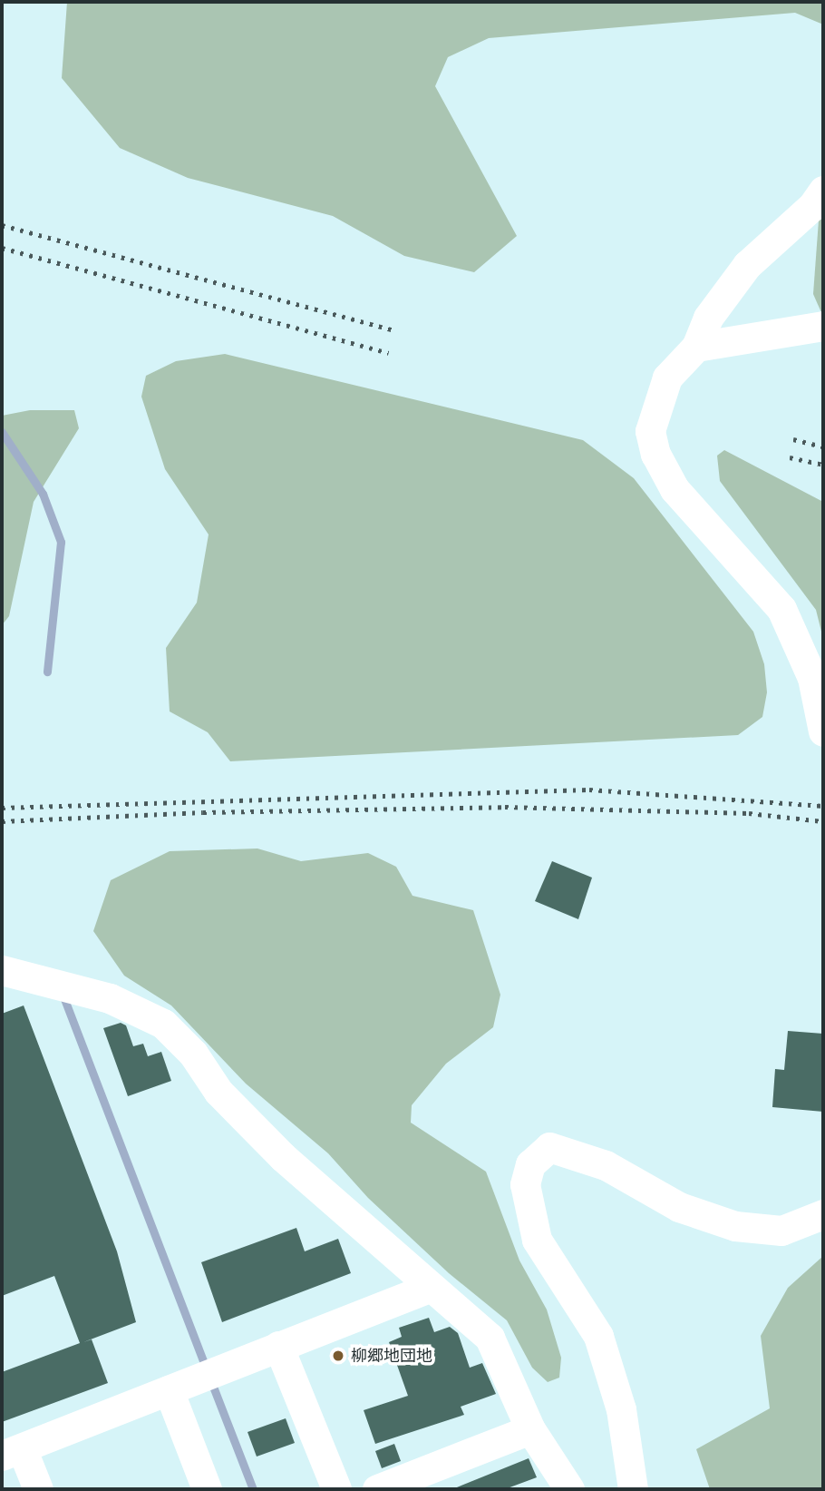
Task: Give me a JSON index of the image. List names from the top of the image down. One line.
{"places":["柳郷地団地"]}
